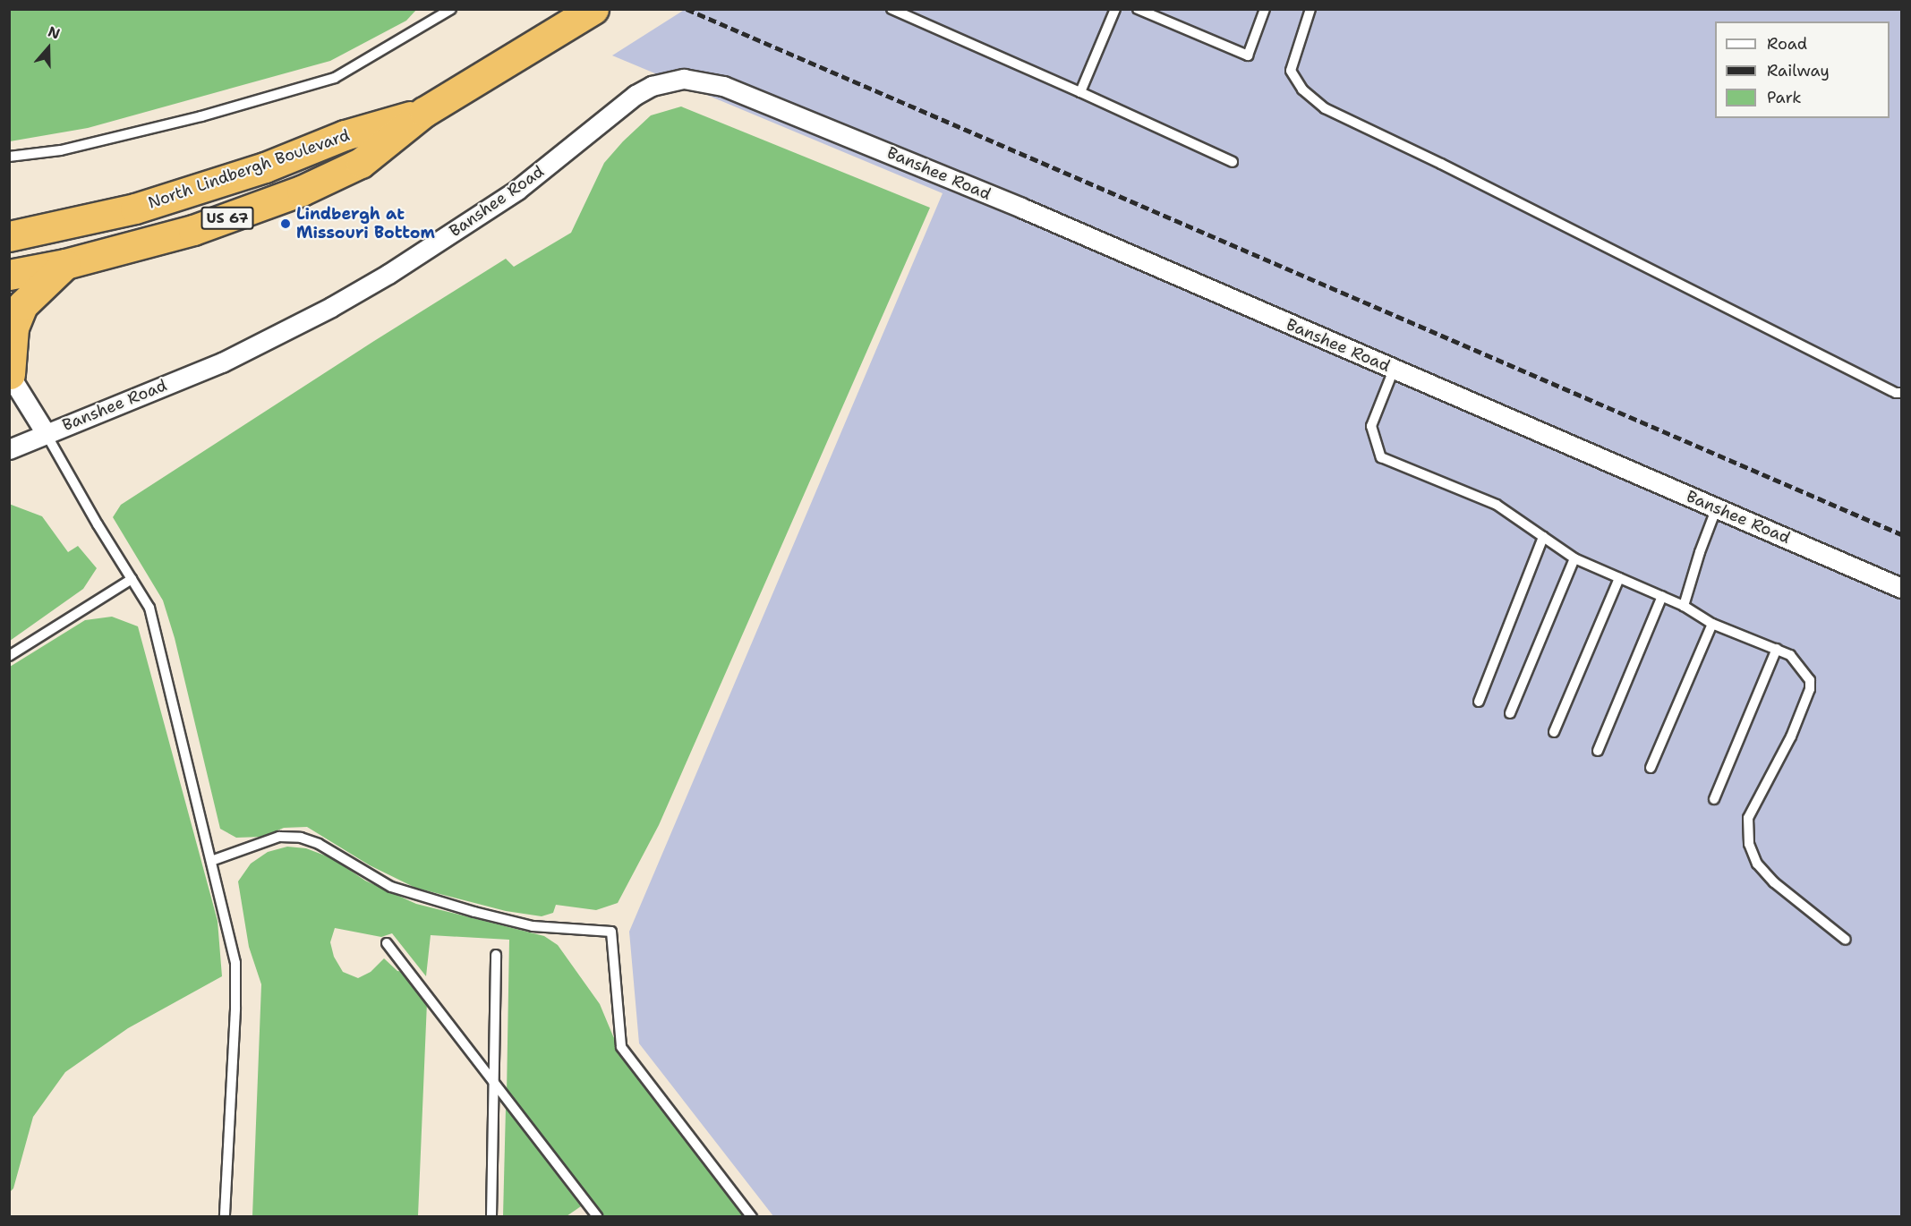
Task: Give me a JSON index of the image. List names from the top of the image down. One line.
{"streets":{"highway":["North Lindbergh Boulevard","US 67"],"street":["Banshee Road"]},"places":["Lindbergh at Missouri Bottom"],"legend":["Road","Railway","Park"],"north":"top"}
